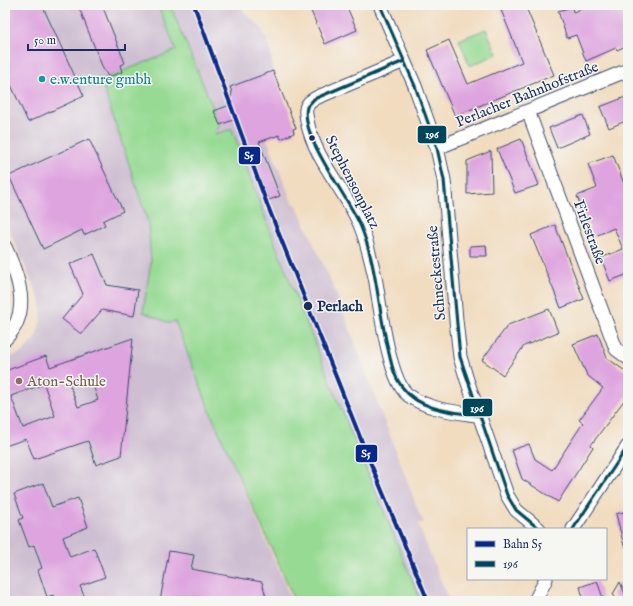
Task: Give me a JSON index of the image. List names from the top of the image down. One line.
{"streets":{"street":["Perlacher Bahnhofstraße","Stephensonplatz","Firlestraße","Schneckestraße"]},"crossings":[["Perlacher Bahnhofstraße","Firlestraße"],["Perlacher Bahnhofstraße","Schneckestraße"],["Stephensonplatz","Schneckestraße"]],"places":["e.w.enture gmbh","Perlach","Aton-Schule"],"lines":["rail line S5","transit line 196"],"legend":["Bahn S5","196"],"scale_bar":"50 m"}
